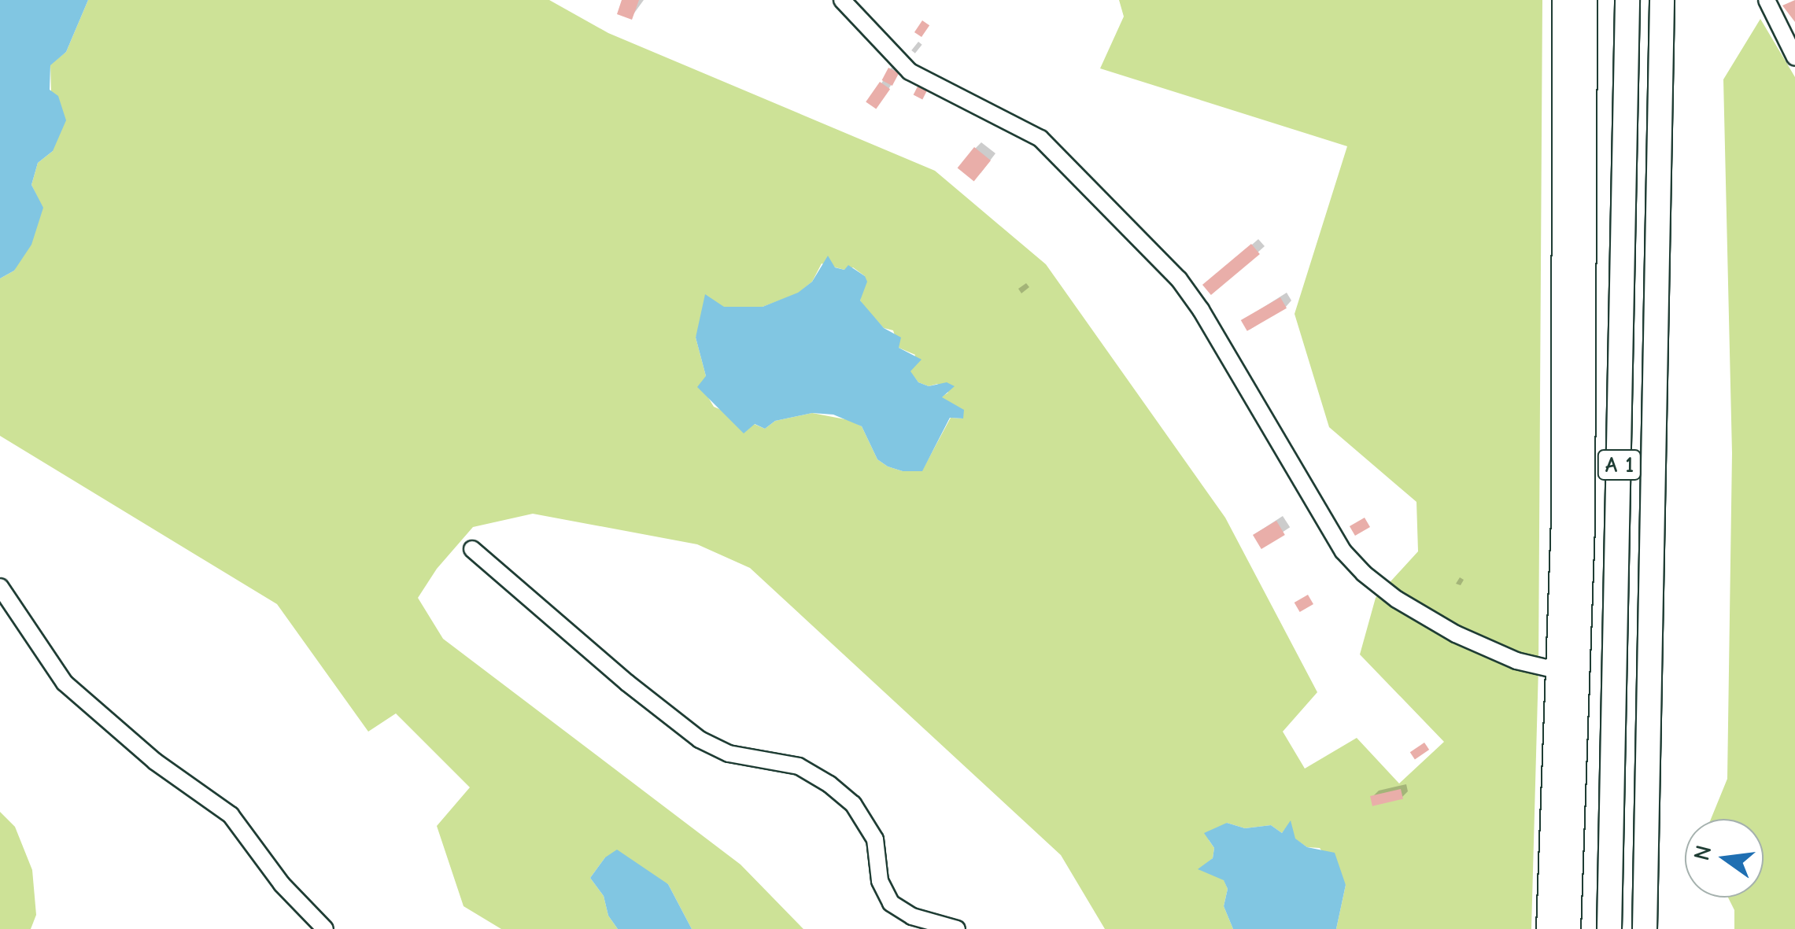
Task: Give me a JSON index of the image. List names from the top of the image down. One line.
{"streets":{"highway":["A 1"]},"north":"left"}
